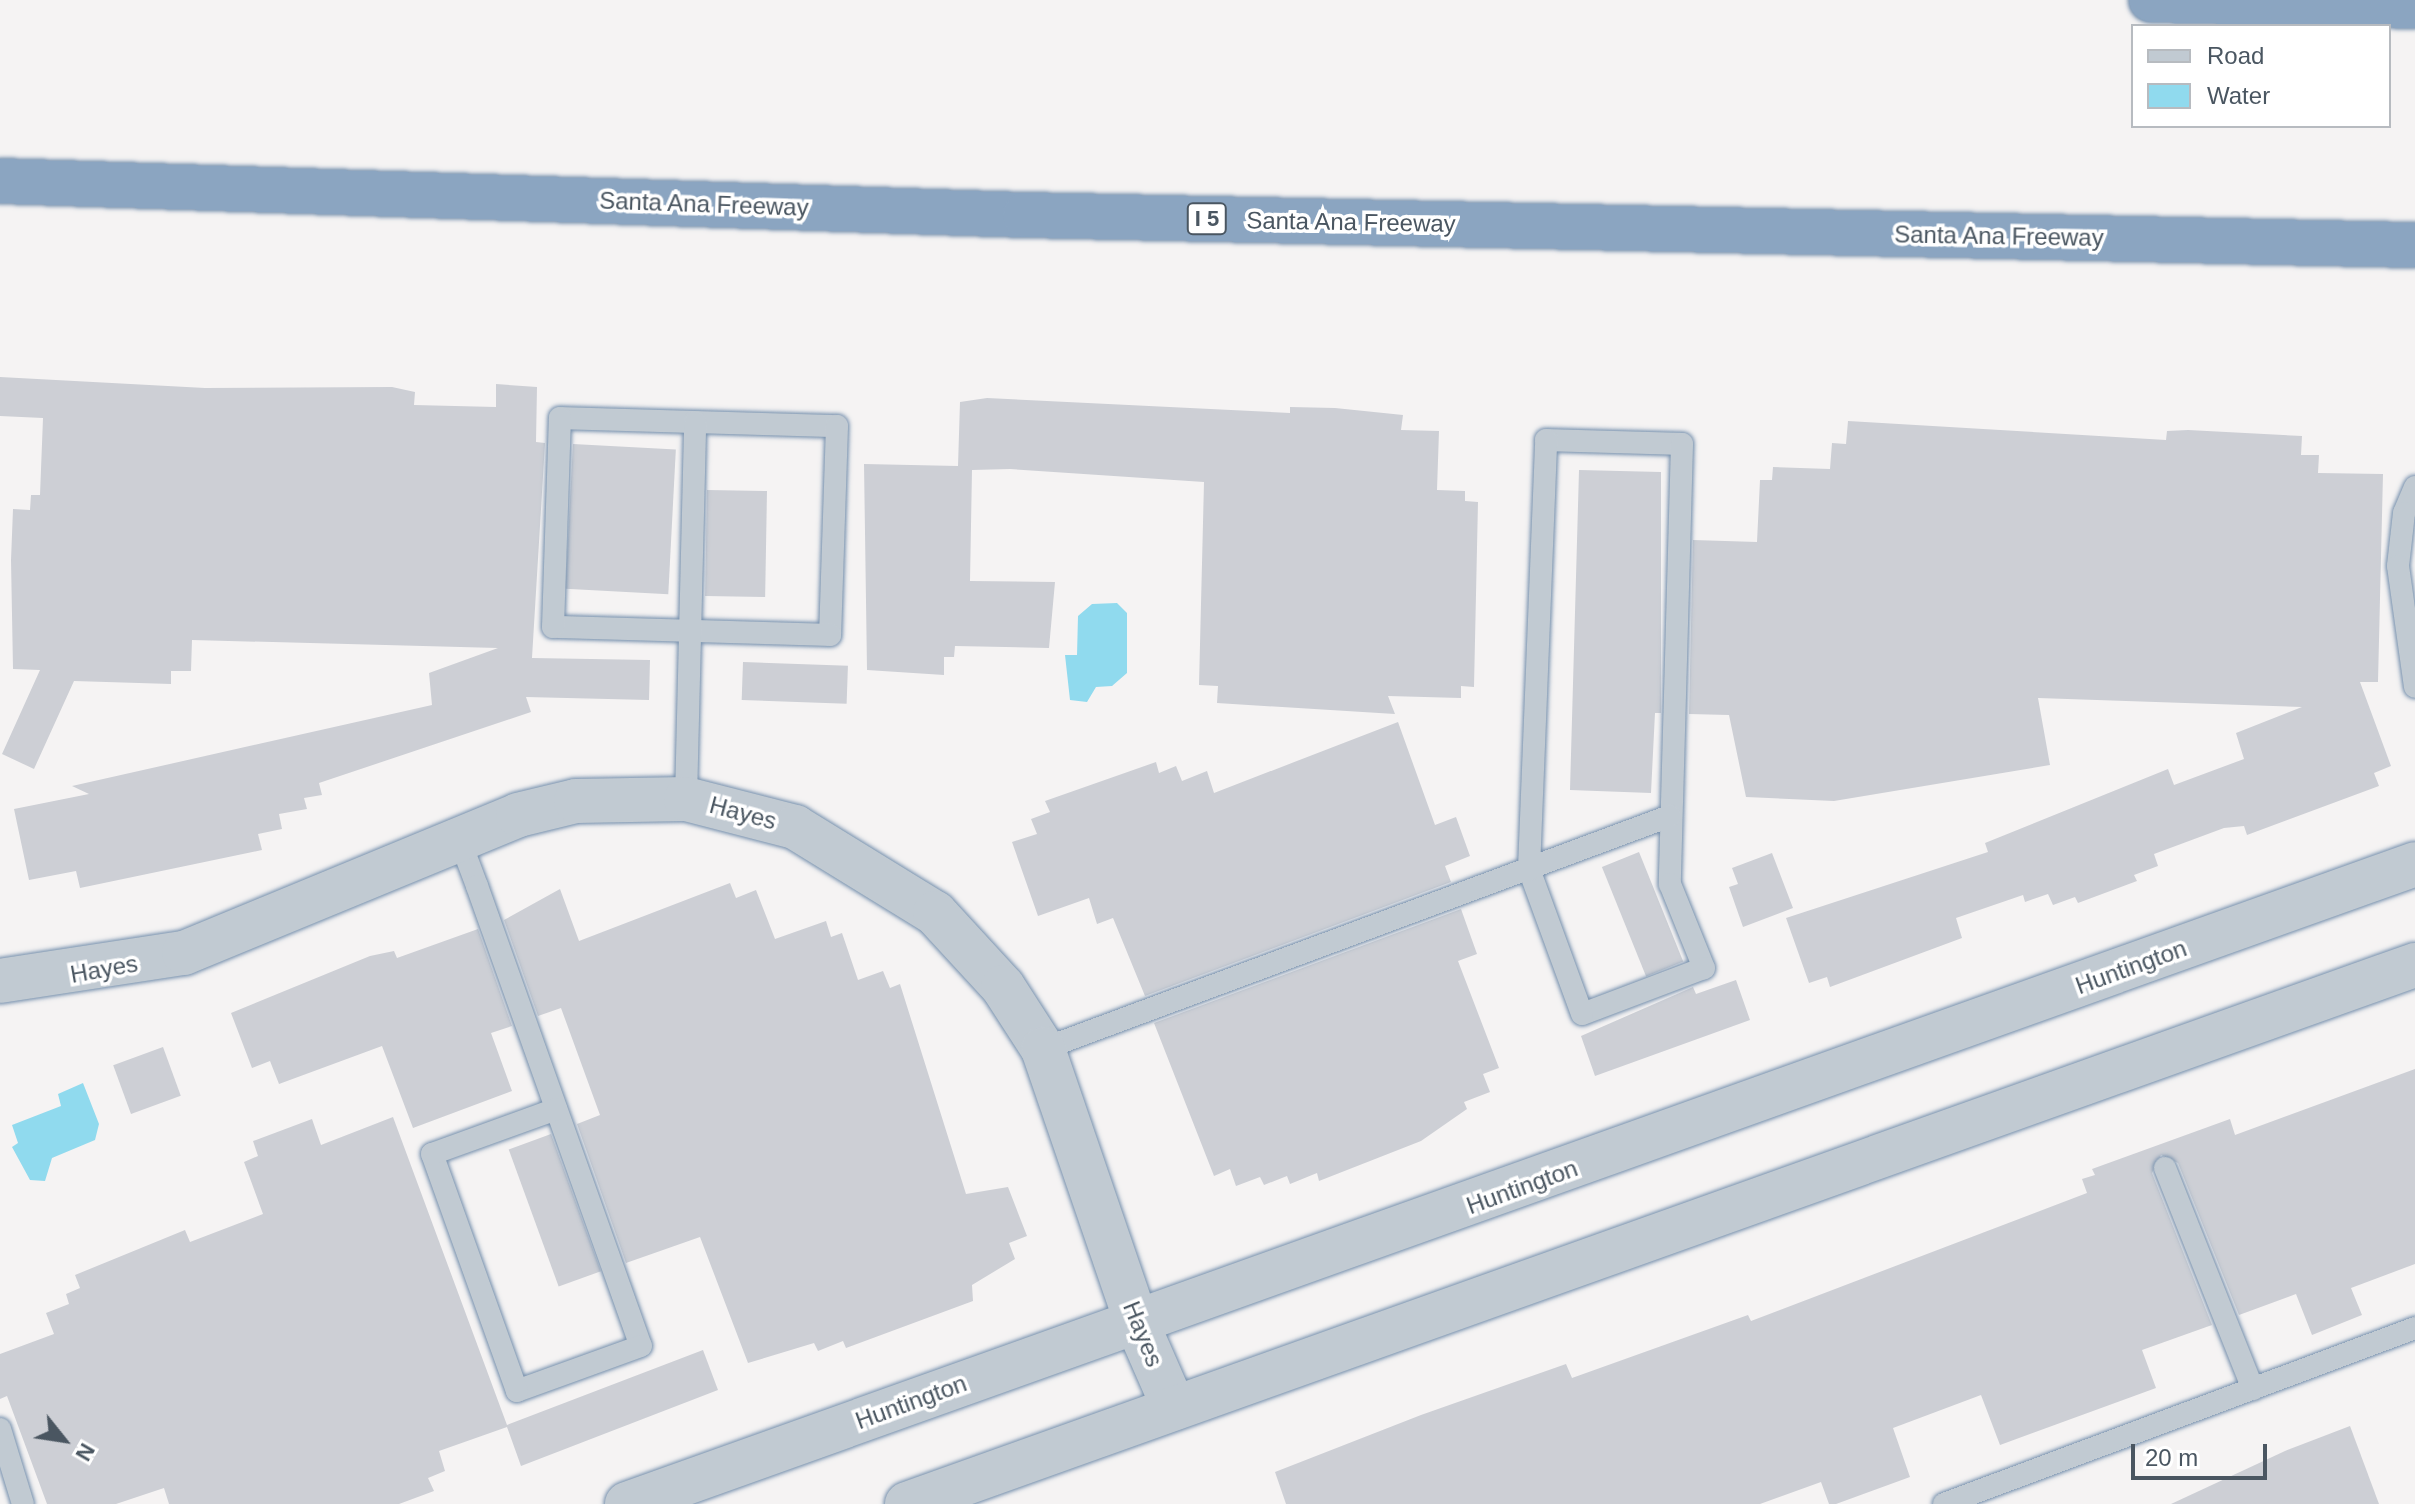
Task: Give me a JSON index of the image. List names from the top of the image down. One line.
{"streets":{"highway":["Santa Ana Freeway","I 5"],"street":["Hayes","Huntington"]},"crossings":[["Hayes","Huntington"]],"legend":["Road","Water"],"scale_bar":"20 m","north":"bottom right"}
